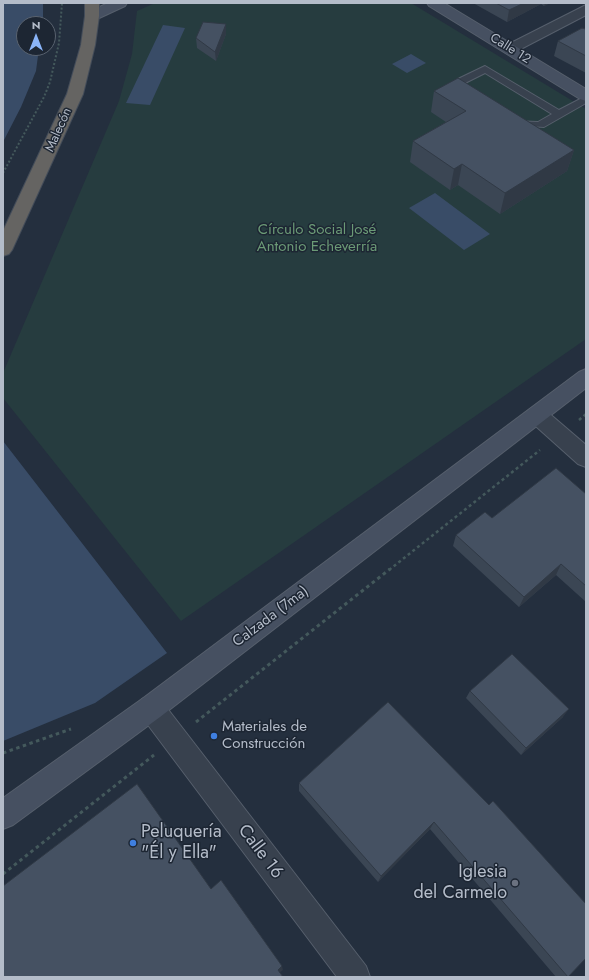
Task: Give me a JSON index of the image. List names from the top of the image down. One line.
{"streets":{"highway":["Malecón"],"main road":["Calle 12","Calzada (7ma)"],"street":["Calle 16"]},"crossings":[["Calzada (7ma)","Calle 16"]],"parks":["Círculo Social José Antonio Echeverría"],"places":["Materiales de Construcción","Peluquería \"Él y Ella\"","Iglesia del Carmelo"],"north":"top"}
